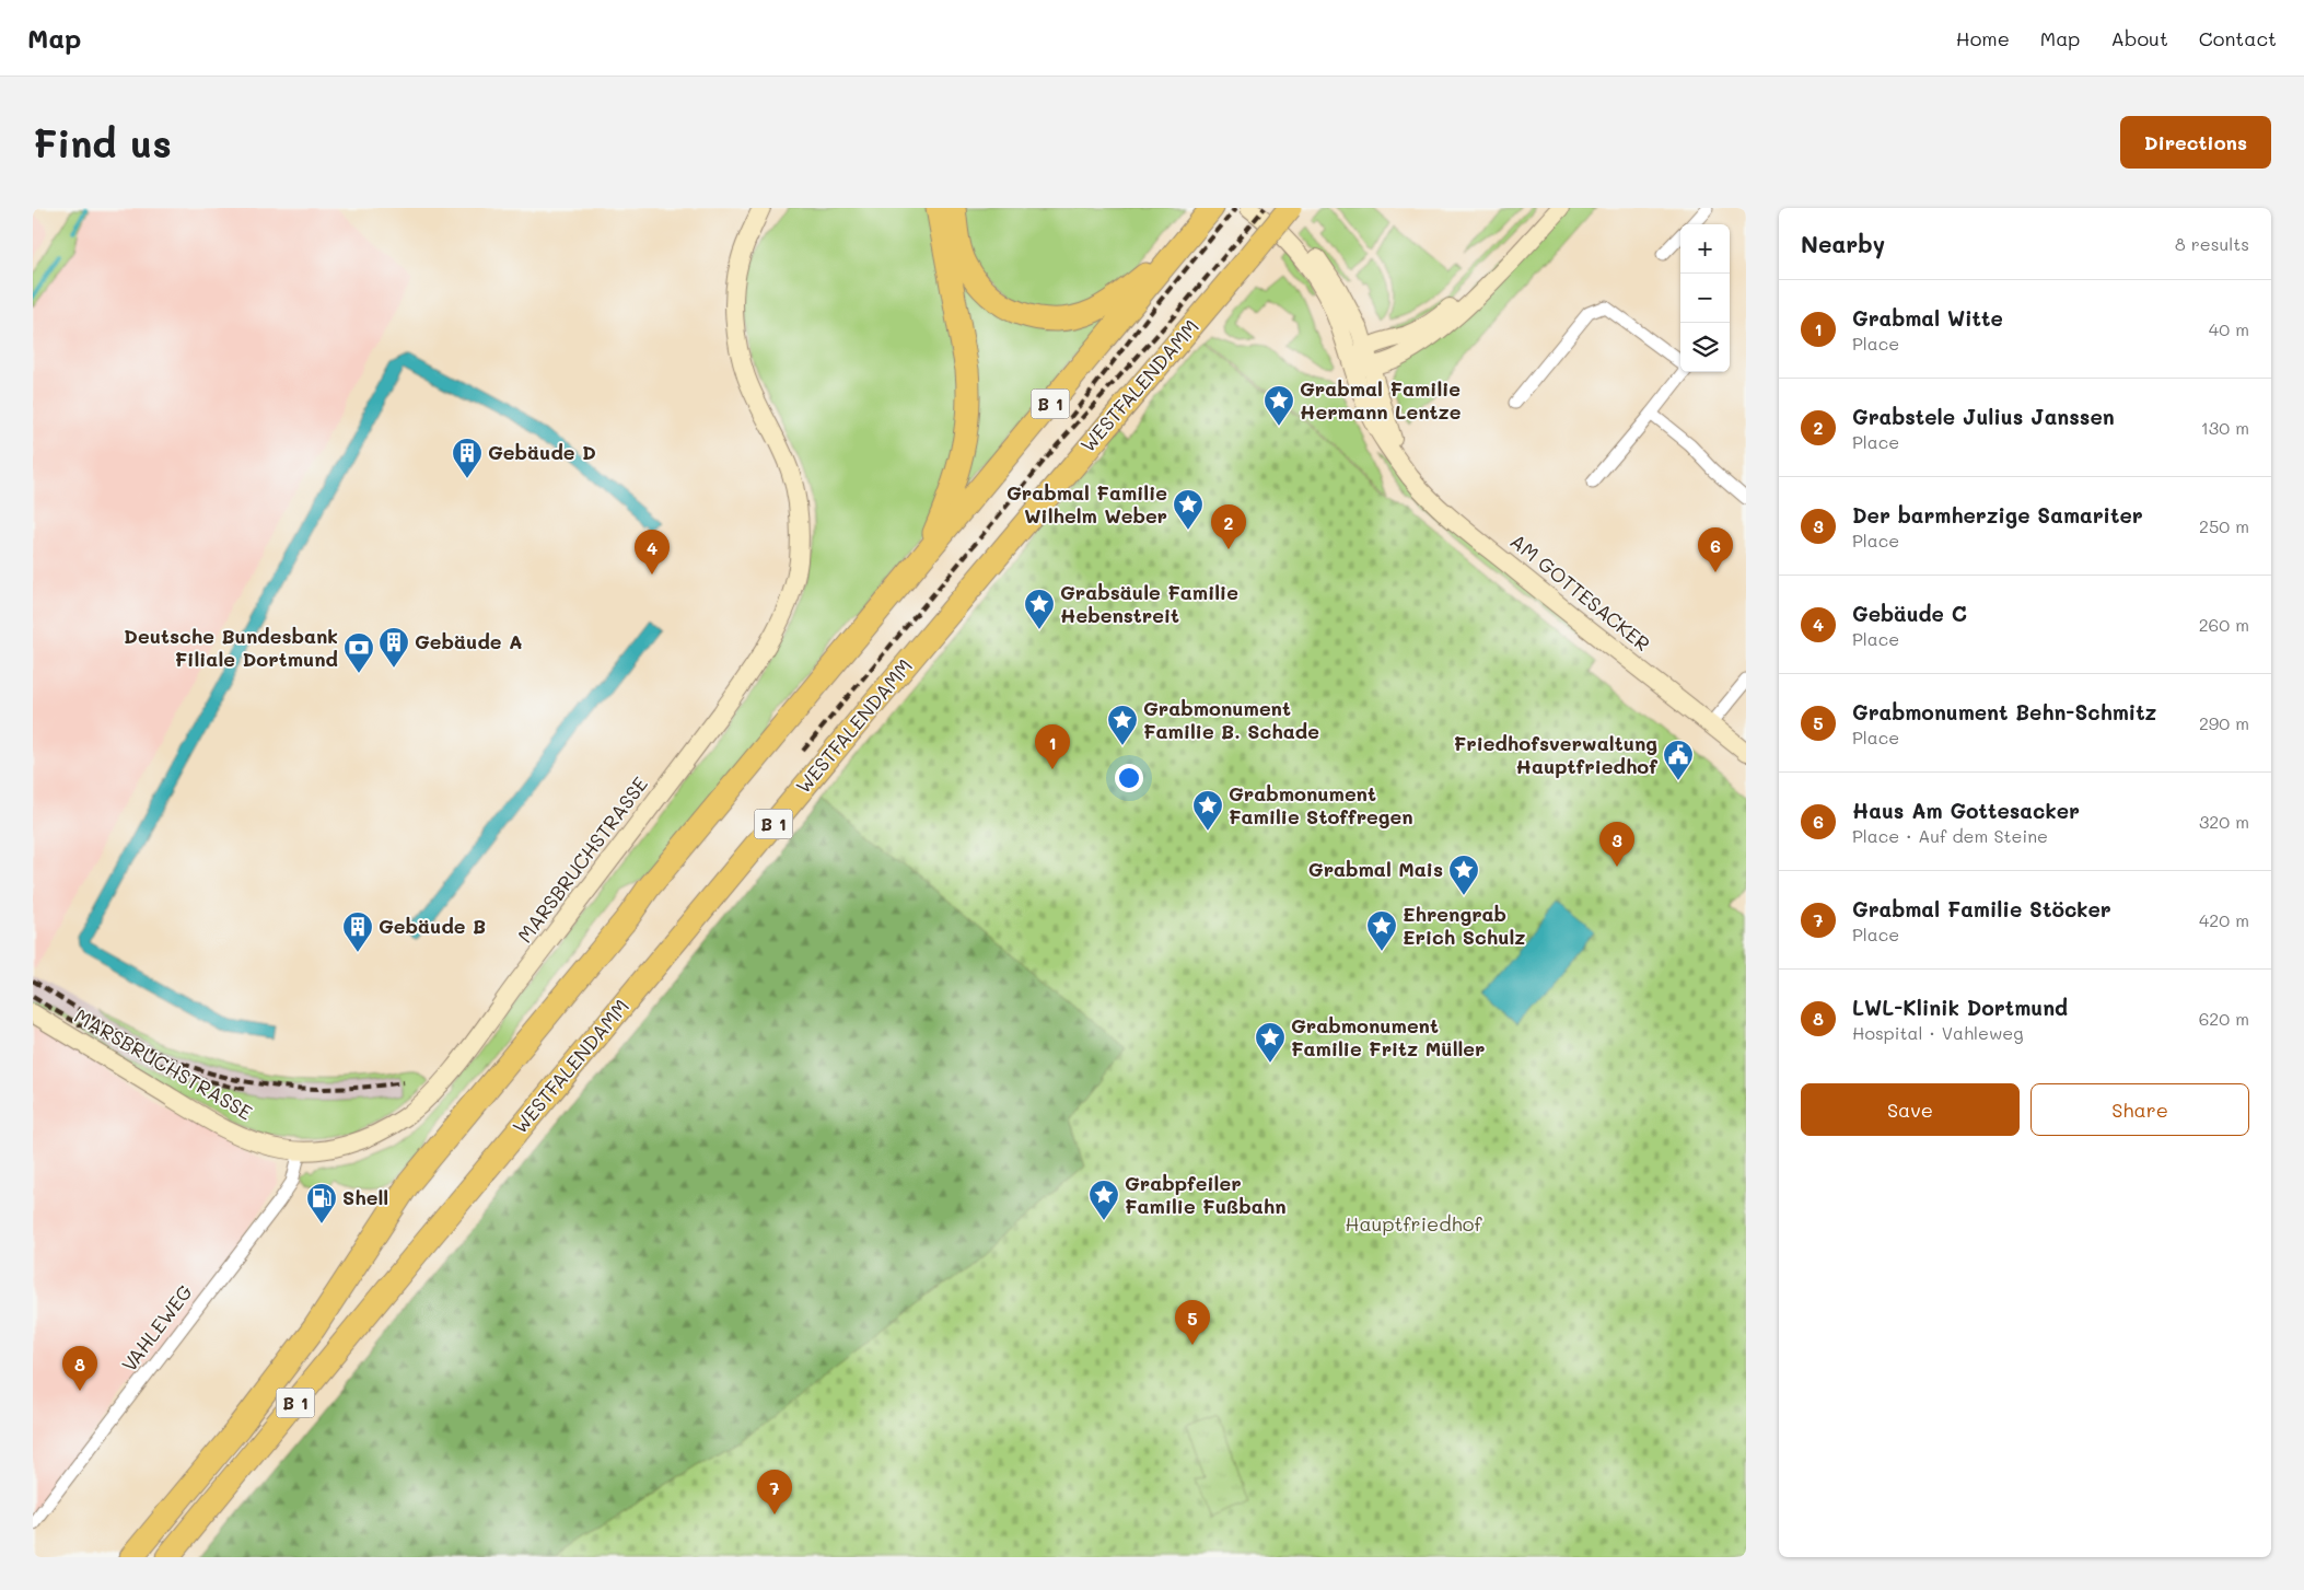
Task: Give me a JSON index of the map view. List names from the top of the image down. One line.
{"streets":{"highway":["WESTFALENDAMM","B 1"],"street":["AM GOTTESACKER","MARSBRUCHSTRASSE","VAHLEWEG"]},"crossings":[["MARSBRUCHSTRASSE","VAHLEWEG"]],"parks":["Hauptfriedhof"],"places":{"place":["Grabmal Familie Hermann Lentze","Grabmal Familie Wilhelm Weber","Grabsäule Familie Hebenstreit","Grabmonument Familie B. Schade","Grabmonument Familie Stoffregen","Grabmal Mais","Ehrengrab Erich Schulz","Grabmonument Familie Fritz Müller","Grabpfeiler Familie Fußbahn"],"building":["Gebäude D","Gebäude A","Gebäude B"],"bank":["Deutsche Bundesbank Filiale Dortmund"],"public building":["Friedhofsverwaltung Hauptfriedhof"],"fuel station":["Shell"]},"page":{"header":"Map","nav":["Home","Map","About","Contact"],"buttons":["Directions",["Save","Share"]],"title":"Find us","heading":["Nearby","8 results"],"map_buttons":["+","−"],"list":[{"mark":"1","name":"Grabmal Witte","note":"Place","value":"40 m"},{"mark":"2","name":"Grabstele Julius Janssen","note":"Place","value":"130 m"},{"mark":"3","name":"Der barmherzige Samariter","note":"Place","value":"250 m"},{"mark":"4","name":"Gebäude C","note":"Place","value":"260 m"},{"mark":"5","name":"Grabmonument Behn-Schmitz","note":"Place","value":"290 m"},{"mark":"6","name":"Haus Am Gottesacker","note":"Place · Auf dem Steine","value":"320 m"},{"mark":"7","name":"Grabmal Familie Stöcker","note":"Place","value":"420 m"},{"mark":"8","name":"LWL-Klinik Dortmund","note":"Hospital · Vahleweg","value":"620 m"}],"pins":["2","6","4","1","3","5","8","7"]}}
